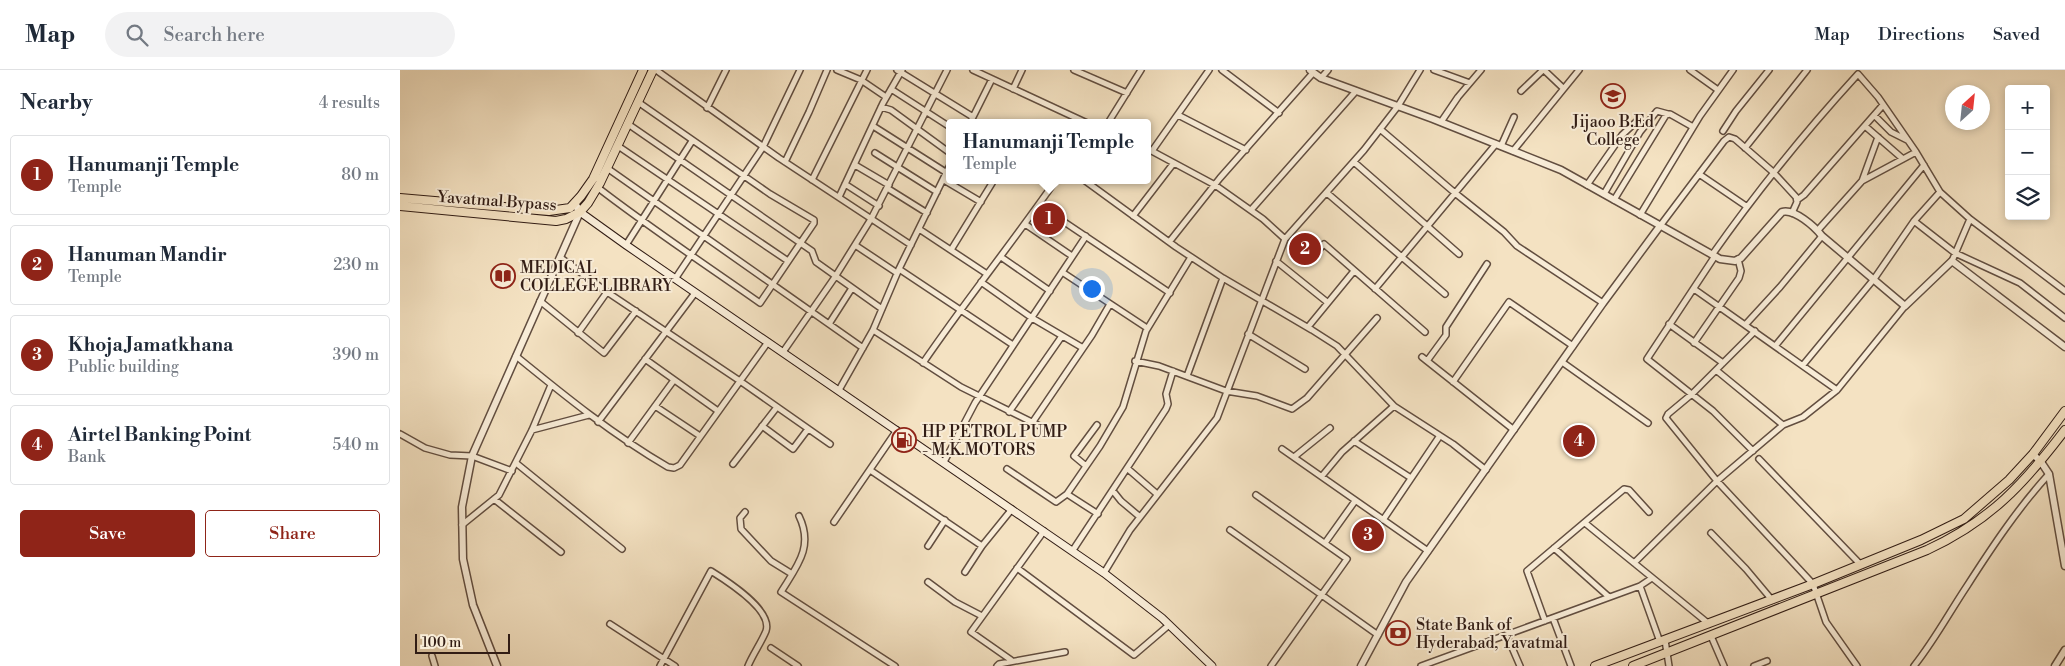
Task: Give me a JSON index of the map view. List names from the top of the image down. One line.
{"streets":{"main road":["Yavatmal Bypass"]},"places":{"school or university":["Jijaoo B.Ed College"],"library":["MEDICAL COLLEGE LIBRARY"],"fuel station":["HP PETROL PUMP - M.K.MOTORS"],"bank":["State Bank of Hyderabad, Yavatmal"]},"scale_bar":"100 m","north":"top right","page":{"header":"Map","search":"Search here","nav":["Map","Directions","Saved"],"heading":["Nearby","4 results"],"map_buttons":["+","−"],"popup":["Hanumanji Temple","Temple"],"list":[{"mark":"1","name":"Hanumanji Temple","note":"Temple","value":"80 m"},{"mark":"2","name":"Hanuman Mandir","note":"Temple","value":"230 m"},{"mark":"3","name":"Khoja Jamatkhana","note":"Public building","value":"390 m"},{"mark":"4","name":"Airtel Banking Point","note":"Bank","value":"540 m"}],"pins":["1","2","4","3"],"buttons":["Save","Share"],"scale":"100 m"}}
